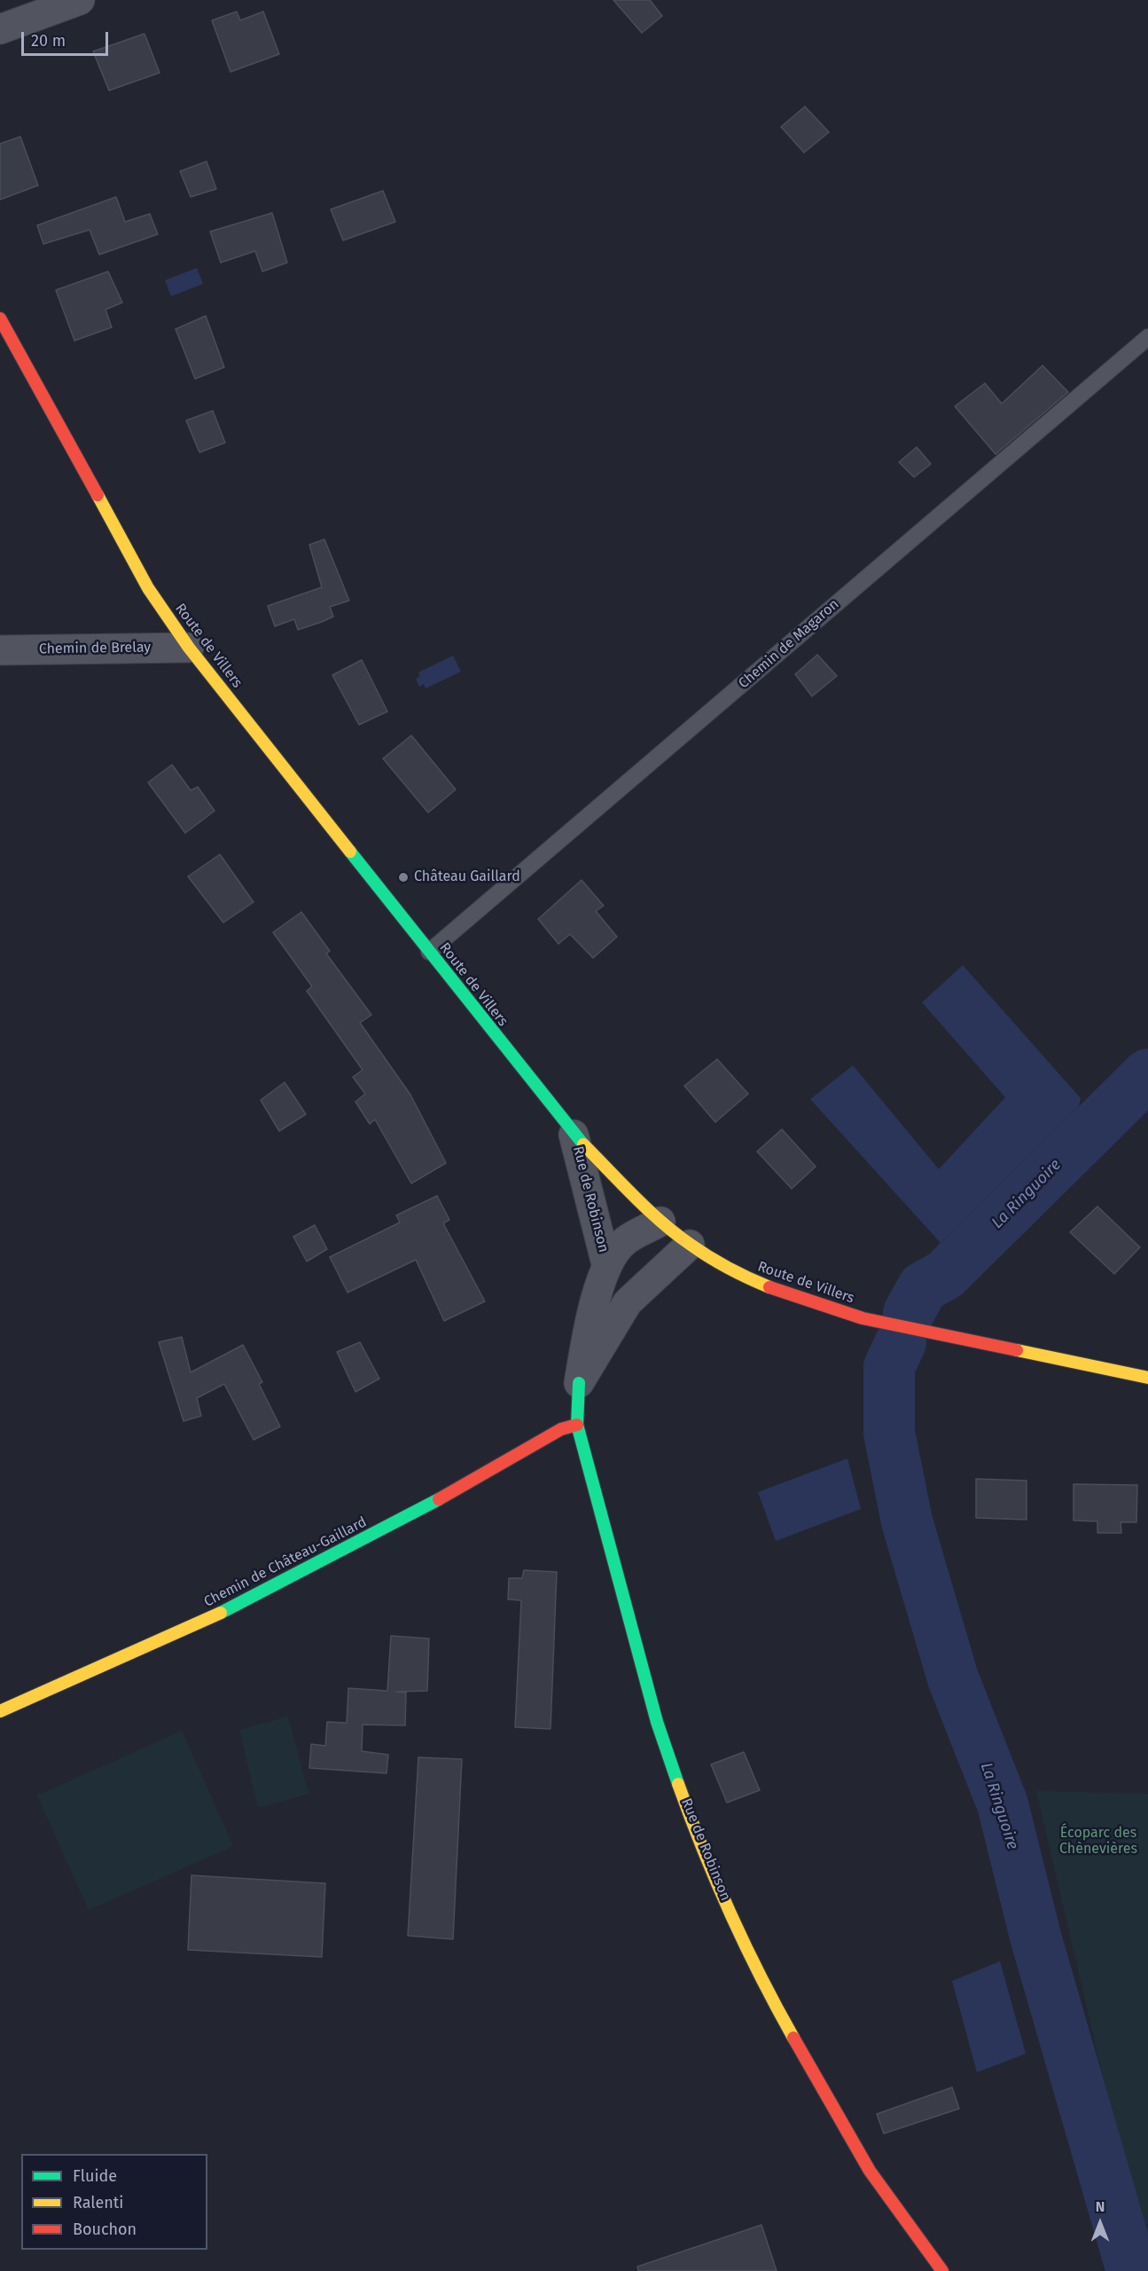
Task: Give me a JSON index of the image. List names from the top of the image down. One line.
{"streets":{"main road":["Route de Villers","Rue de Robinson","Chemin de Château-Gaillard"],"street":["Chemin de Brelay"],"lane":["Chemin de Magaron"]},"crossings":[["Chemin de Magaron","Route de Villers"],["Route de Villers","Chemin de Brelay"],["Route de Villers","Rue de Robinson"],["Rue de Robinson","Chemin de Château-Gaillard"]],"water":["La Ringuoire"],"parks":["Écoparc des Chènevières"],"places":["Château Gaillard"],"legend":["Fluide","Ralenti","Bouchon"],"scale_bar":"20 m","north":"top"}
